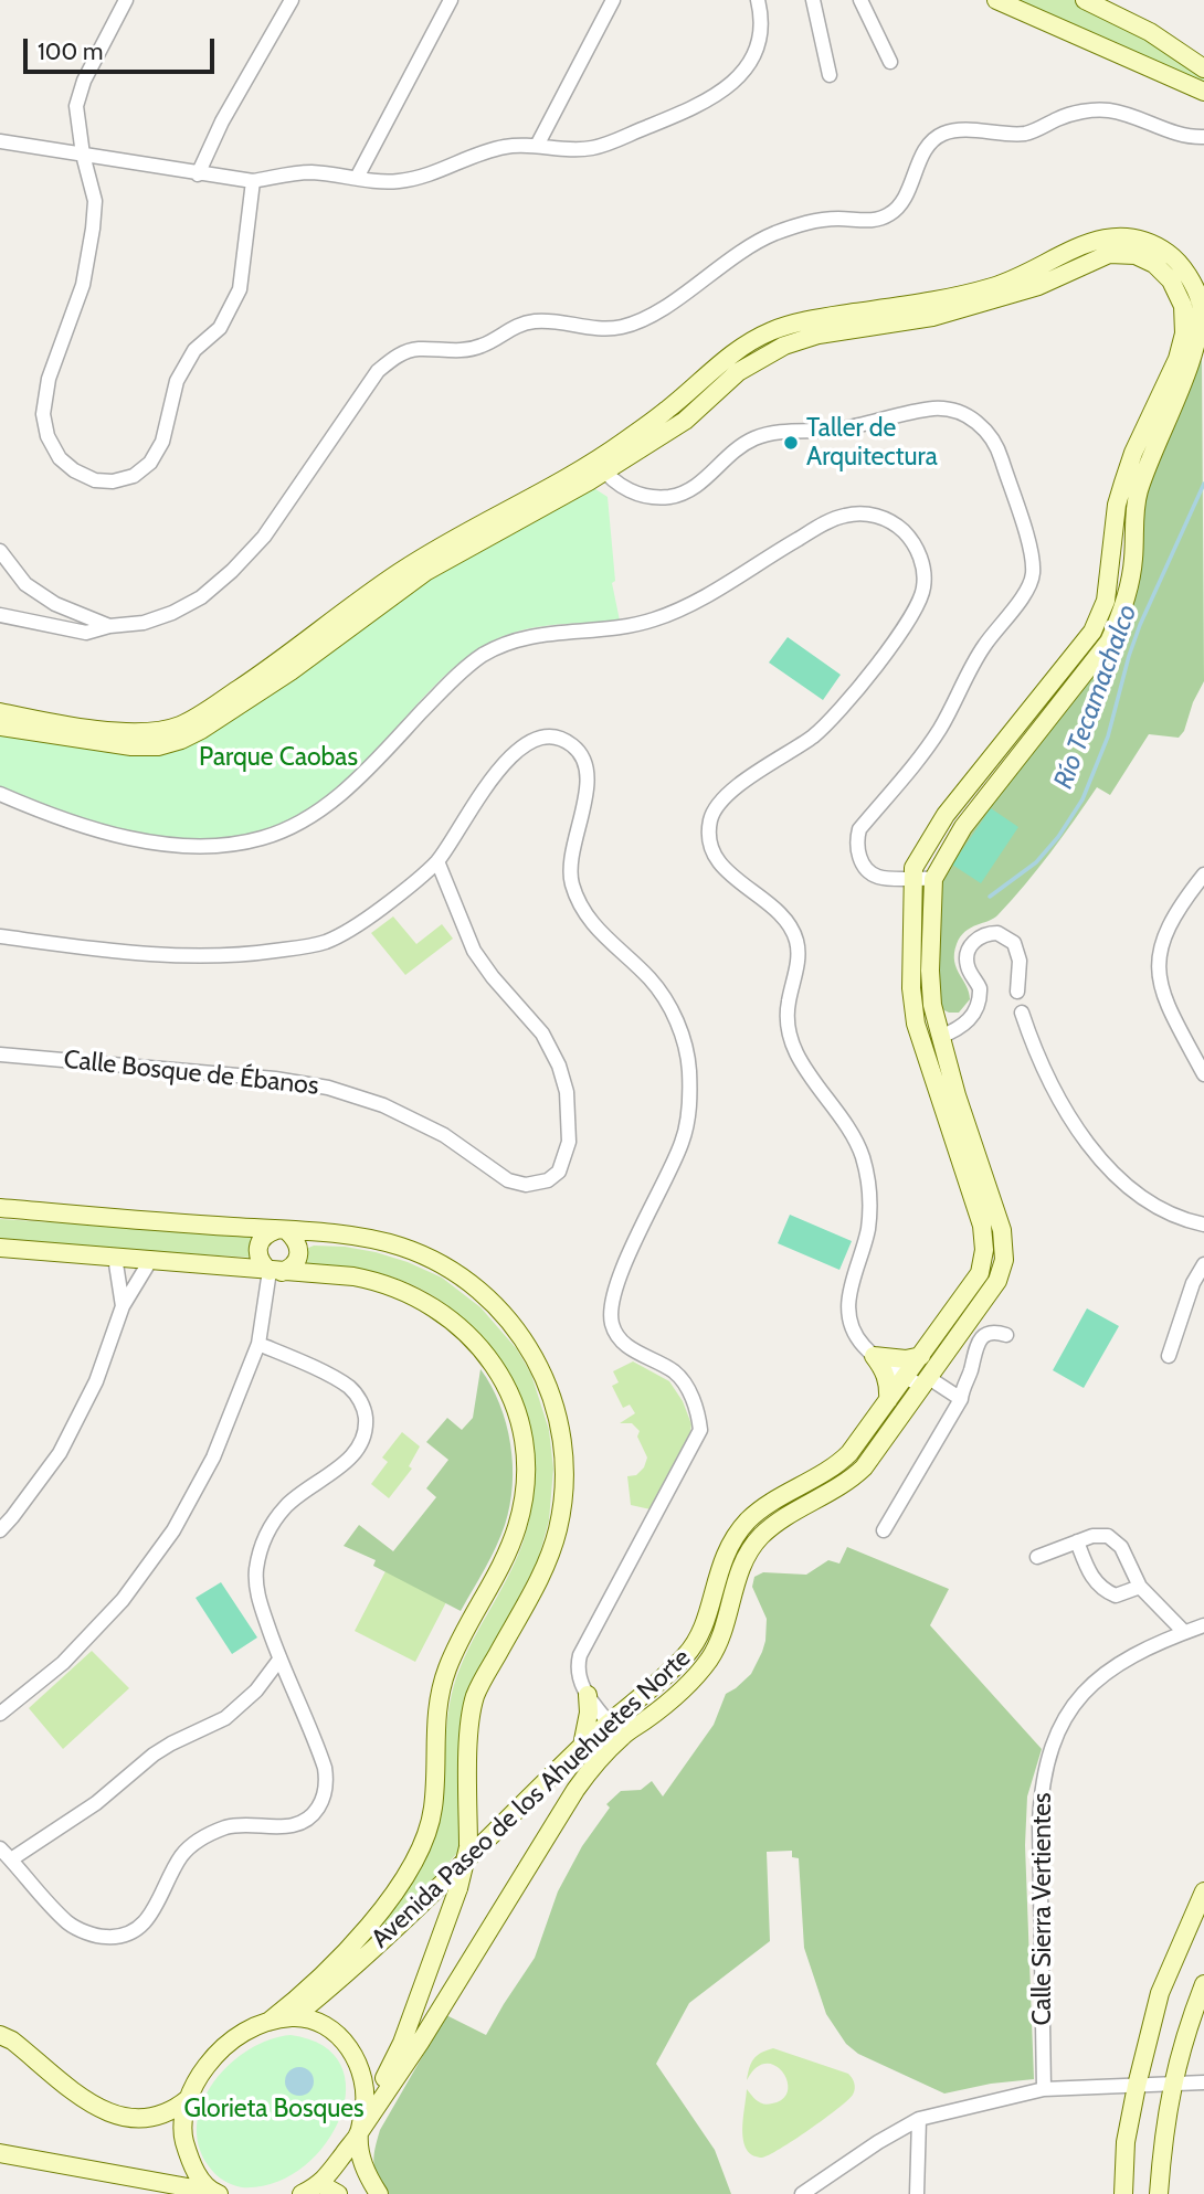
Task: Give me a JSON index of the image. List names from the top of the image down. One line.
{"streets":{"street":["Calle Bosque de Ébanos","Avenida Paseo de los Ahuehuetes Norte","Calle Sierra Vertientes"]},"water":["Río Tecamachalco"],"parks":["Parque Caobas","Glorieta Bosques"],"places":["Taller de Arquitectura"],"scale_bar":"100 m"}
